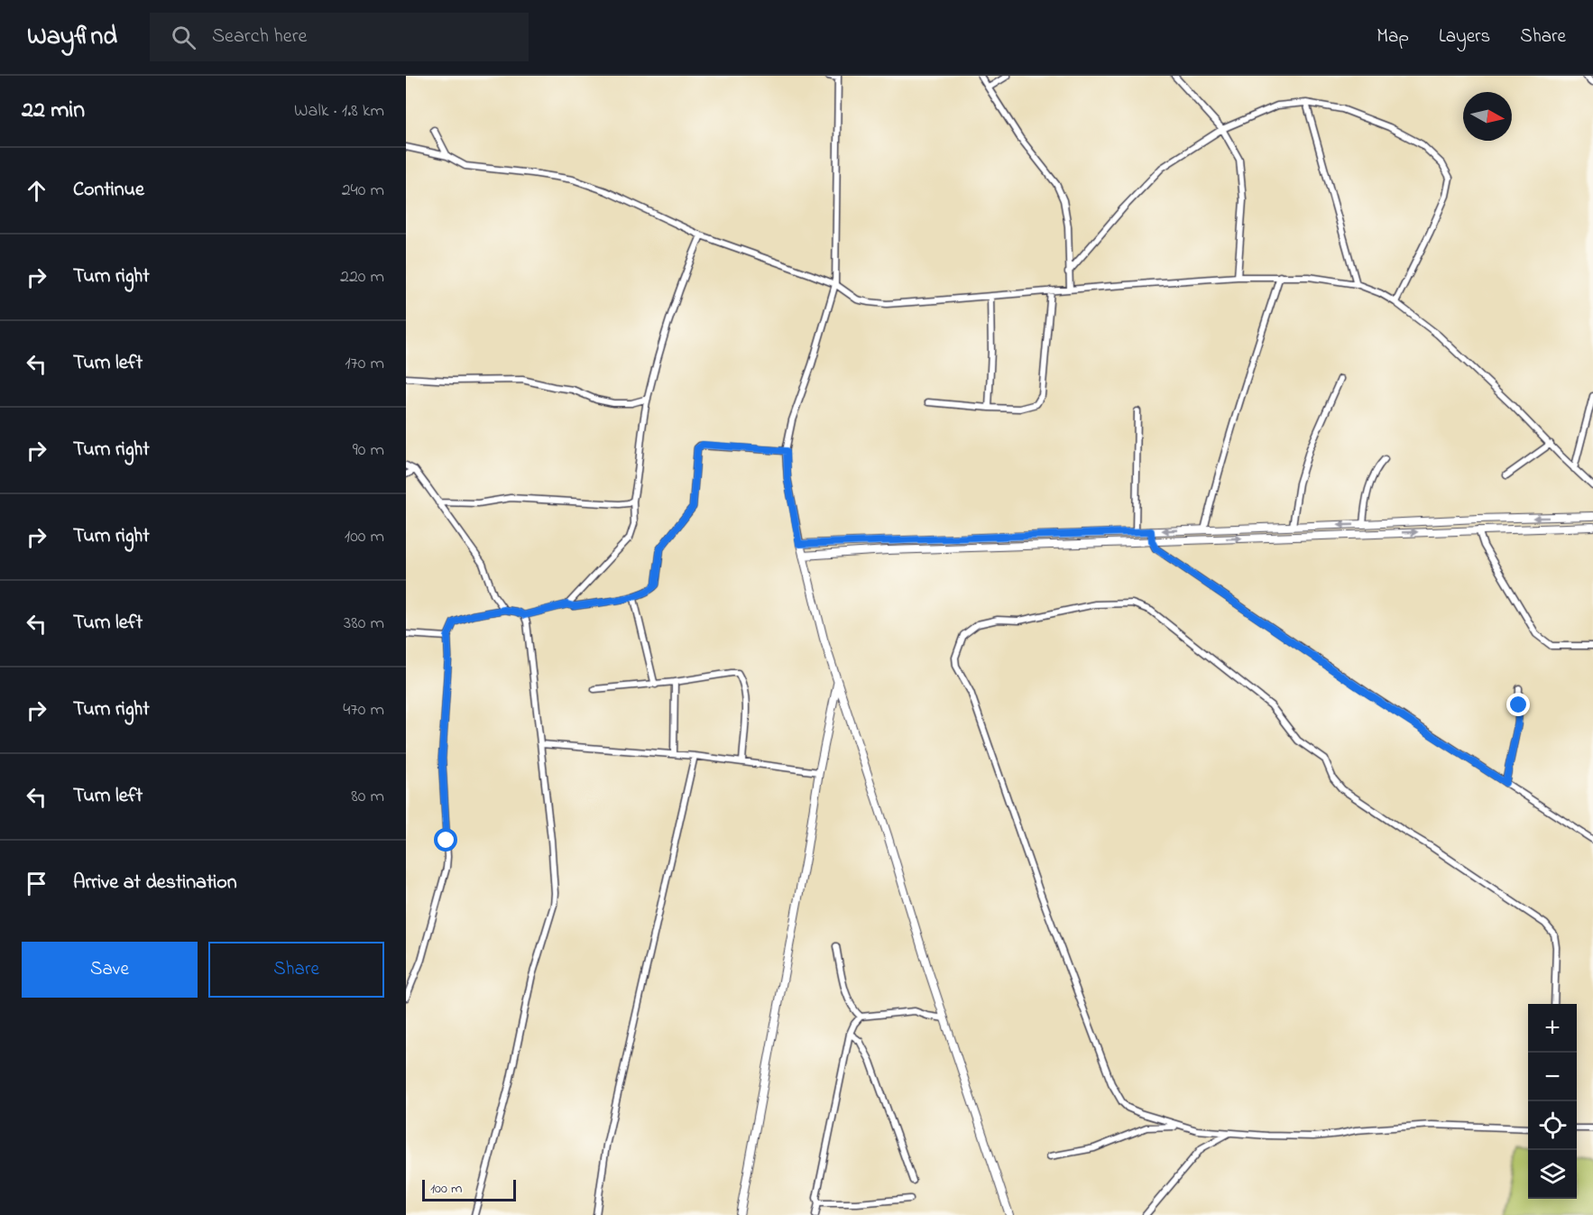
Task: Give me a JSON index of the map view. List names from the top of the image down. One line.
{"scale_bar":"100 m","north":"right","page":{"header":"Wayfind","search":"Search here","nav":["Map","Layers","Share"],"heading":["22 min","Walk · 1.8 km"],"list":[["Continue","240 m"],["Turn right","220 m"],["Turn left","170 m"],["Turn right","90 m"],["Turn right","100 m"],["Turn left","380 m"],["Turn right","470 m"],["Turn left","80 m"],"Arrive at destination"],"buttons":["Save","Share"],"map_buttons":["+","−"],"scale":"100 m"}}
